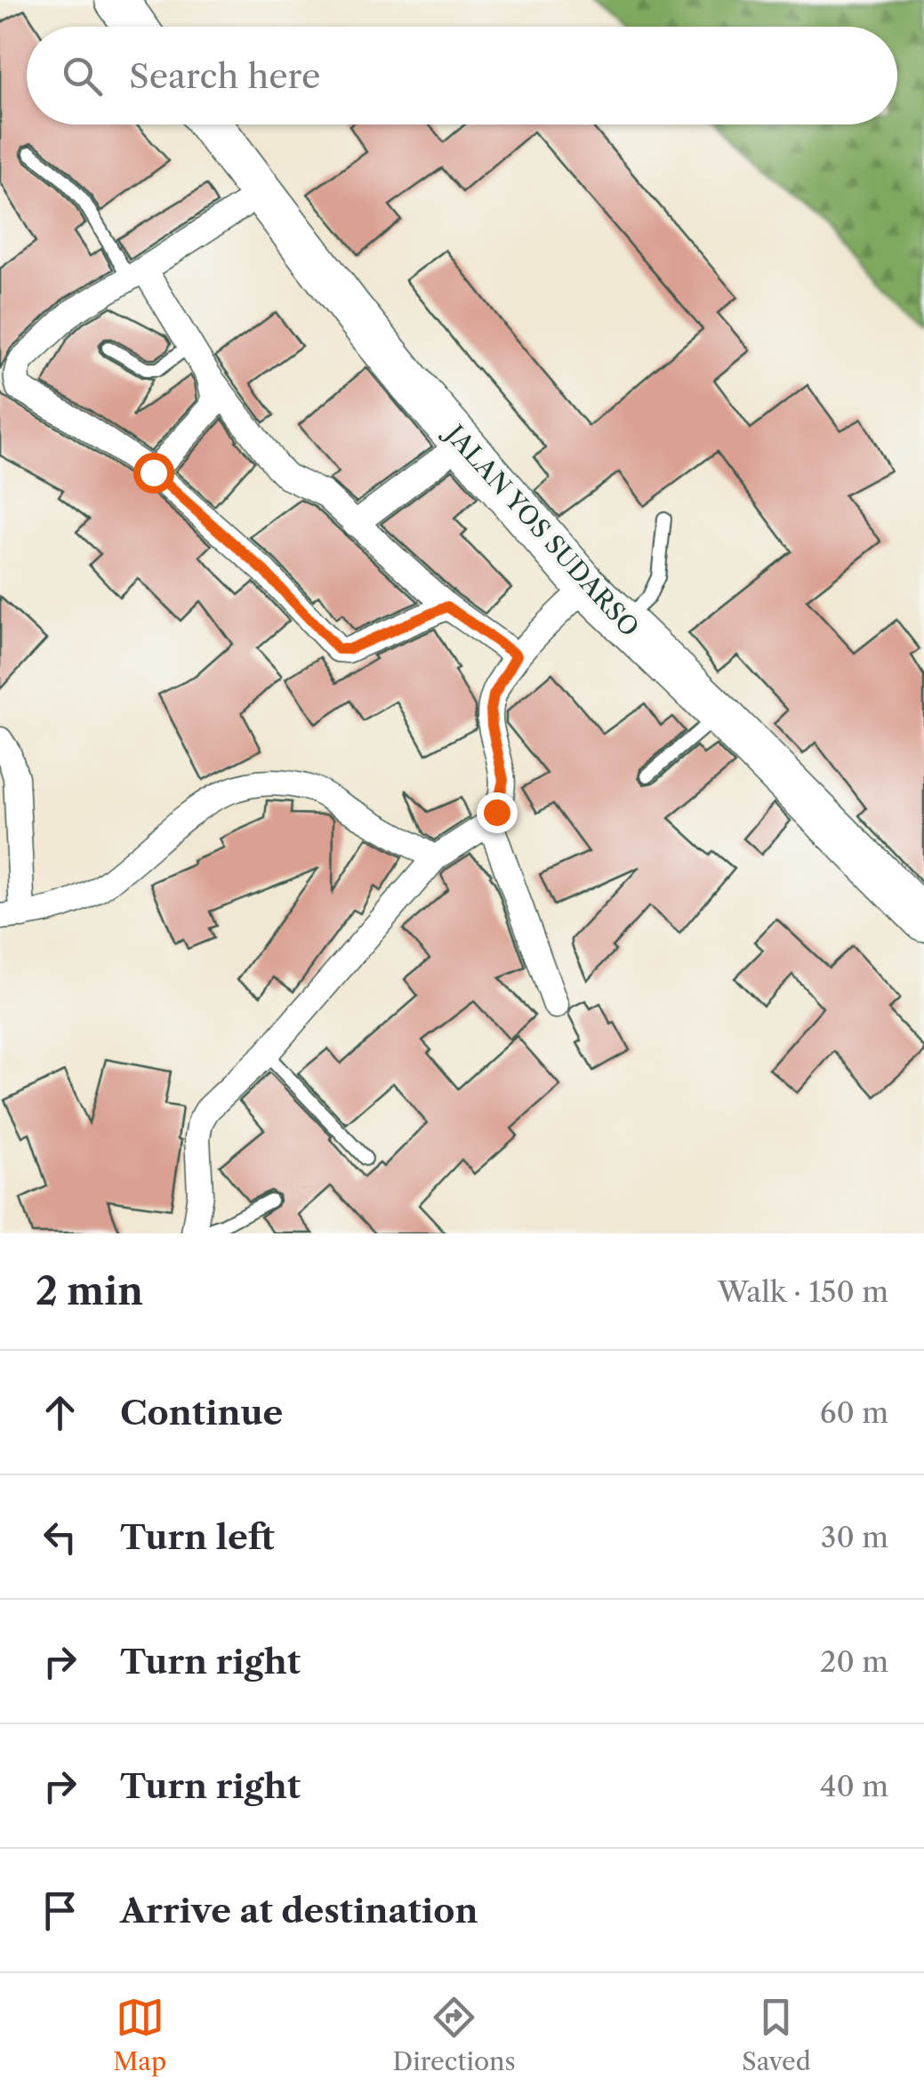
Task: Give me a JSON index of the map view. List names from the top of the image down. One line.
{"streets":{"highway":["JALAN YOS SUDARSO"]},"page":{"search":"Search here","heading":["2 min","Walk · 150 m"],"list":[["Continue","60 m"],["Turn left","30 m"],["Turn right","20 m"],["Turn right","40 m"],"Arrive at destination"],"nav":["Map","Directions","Saved"]}}
